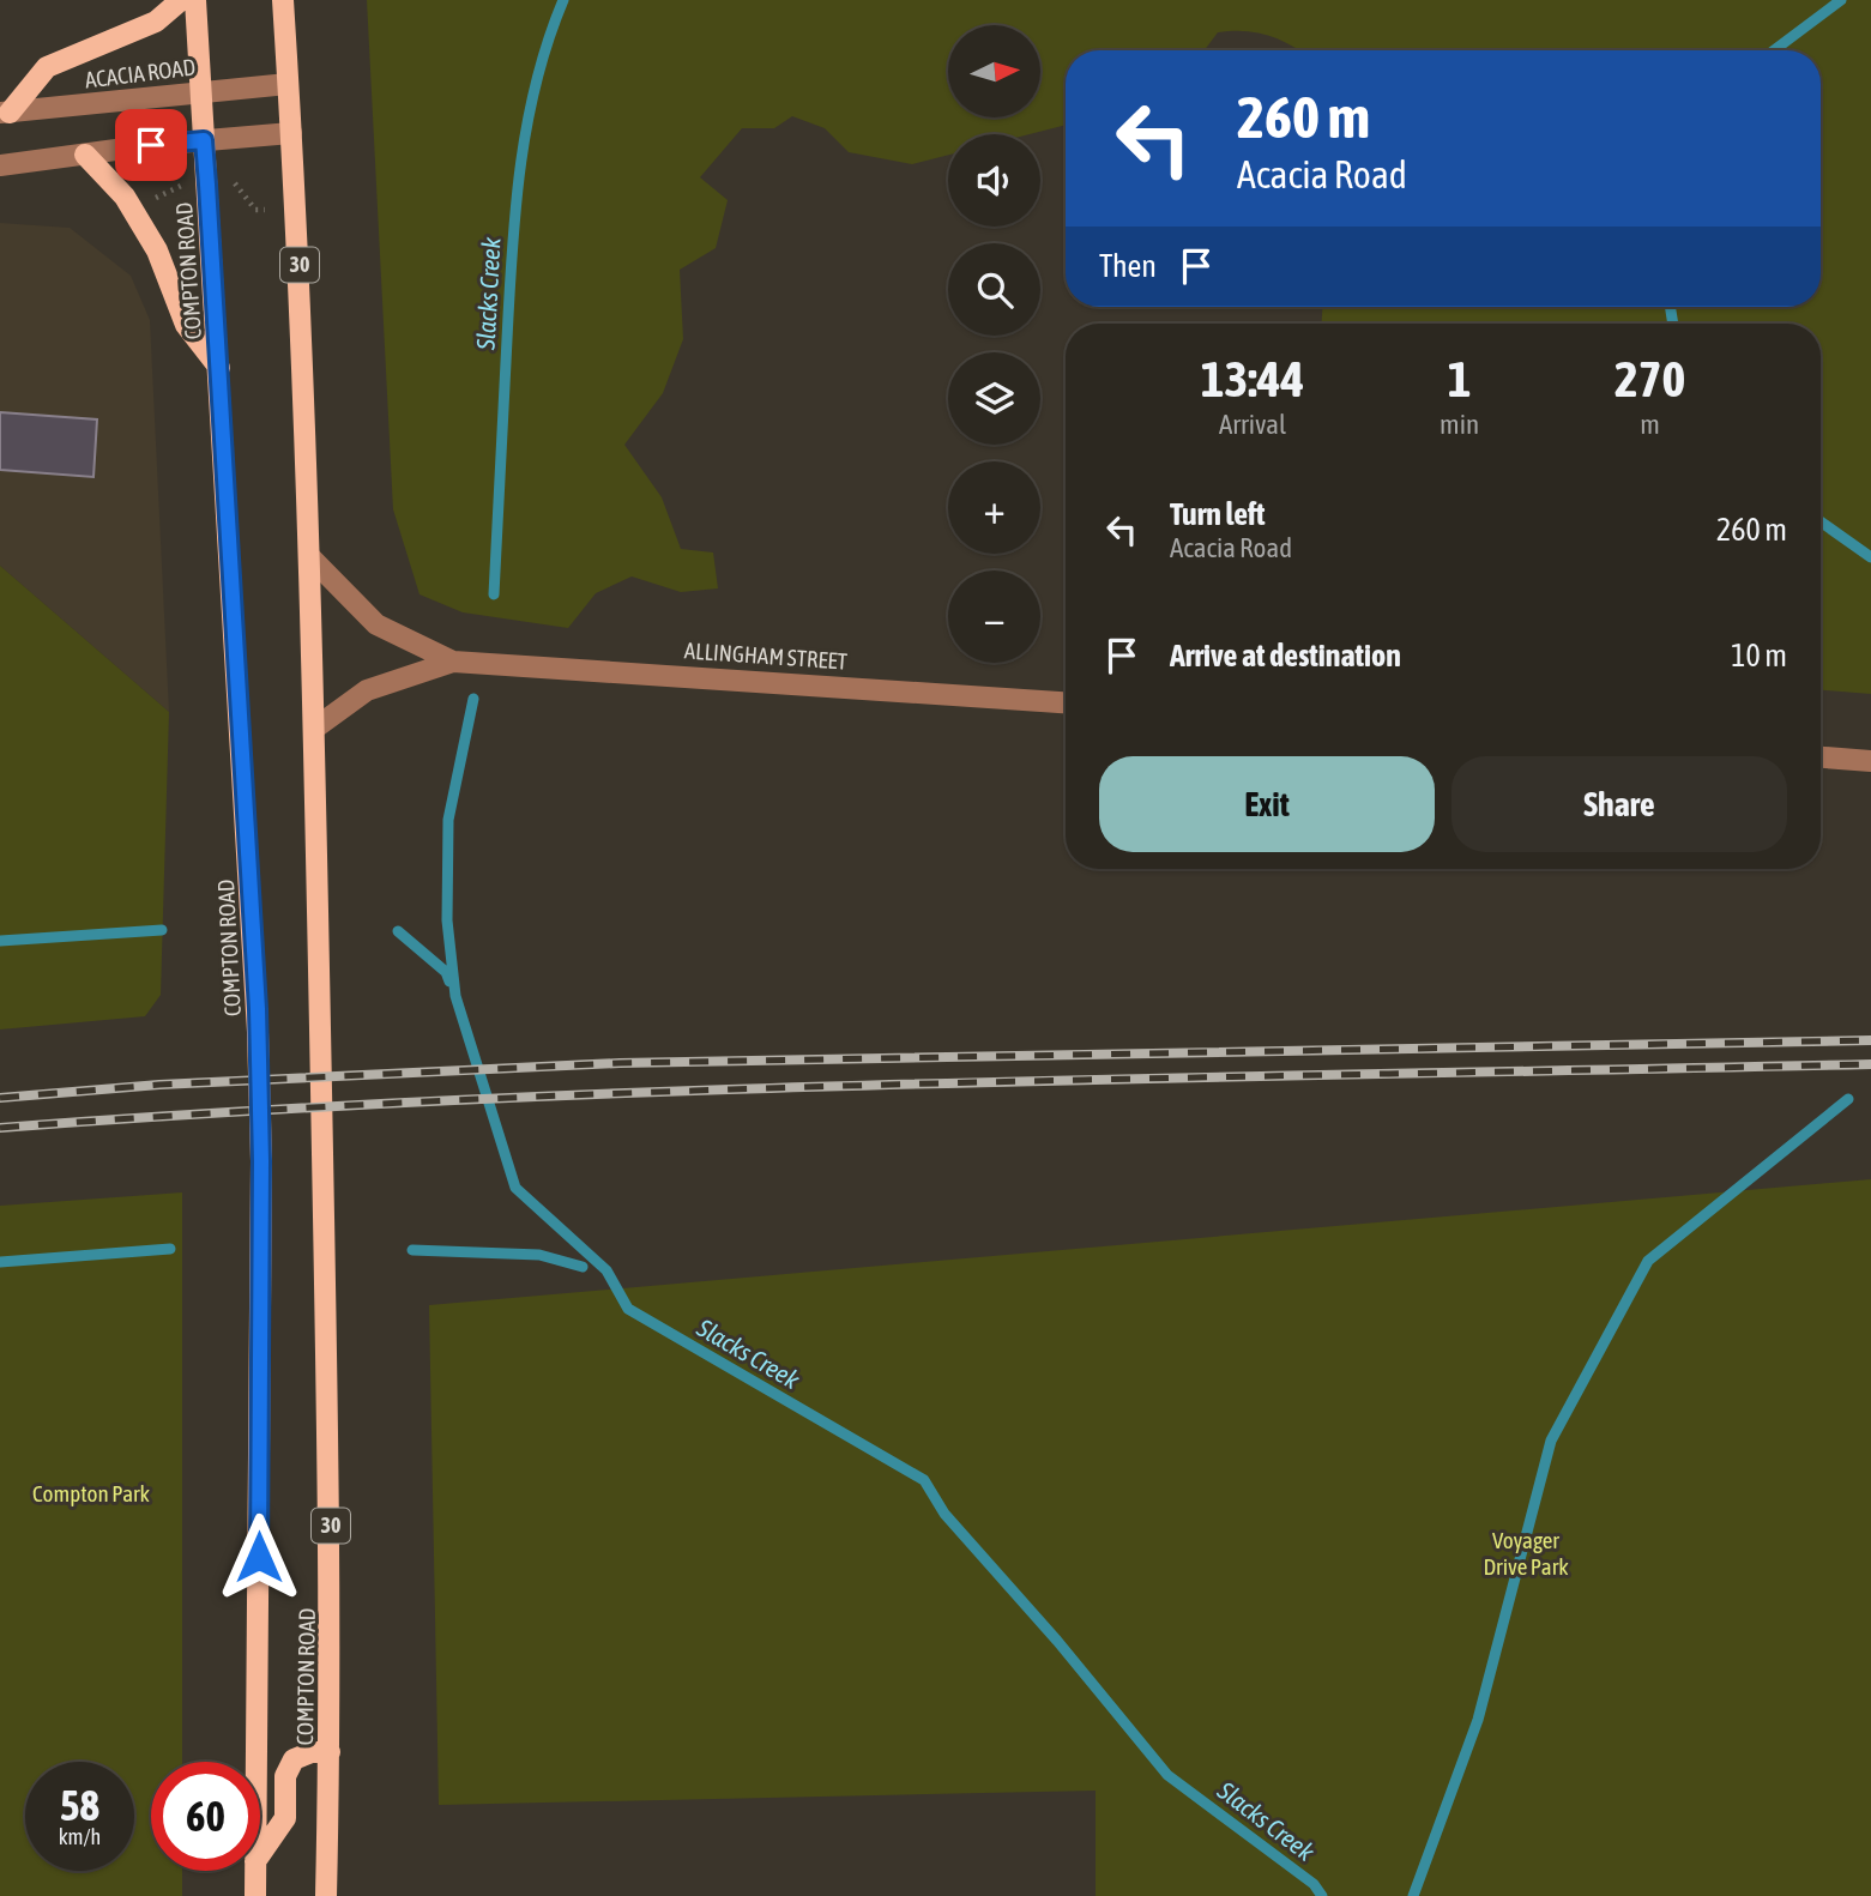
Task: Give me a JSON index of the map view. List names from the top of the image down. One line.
{"streets":{"main road":["30","COMPTON ROAD"],"street":["ACACIA ROAD","ALLINGHAM STREET"]},"crossings":[["ACACIA ROAD","COMPTON ROAD"],["COMPTON ROAD","ALLINGHAM STREET"]],"water":["Slacks Creek"],"parks":["Compton Park","Voyager Drive Park"],"north":"right","page":{"map_buttons":["+","−"],"turn":["260 m","Acacia Road"],"then":"Then","eta":["13:44","Arrival","1","min","270","m"],"list":[{"name":"Turn left","note":"Acacia Road","value":"260 m"},{"name":"Arrive at destination","value":"10 m"}],"buttons":["Exit","Share"],"speed":"58 km/h","limit":"60"}}
